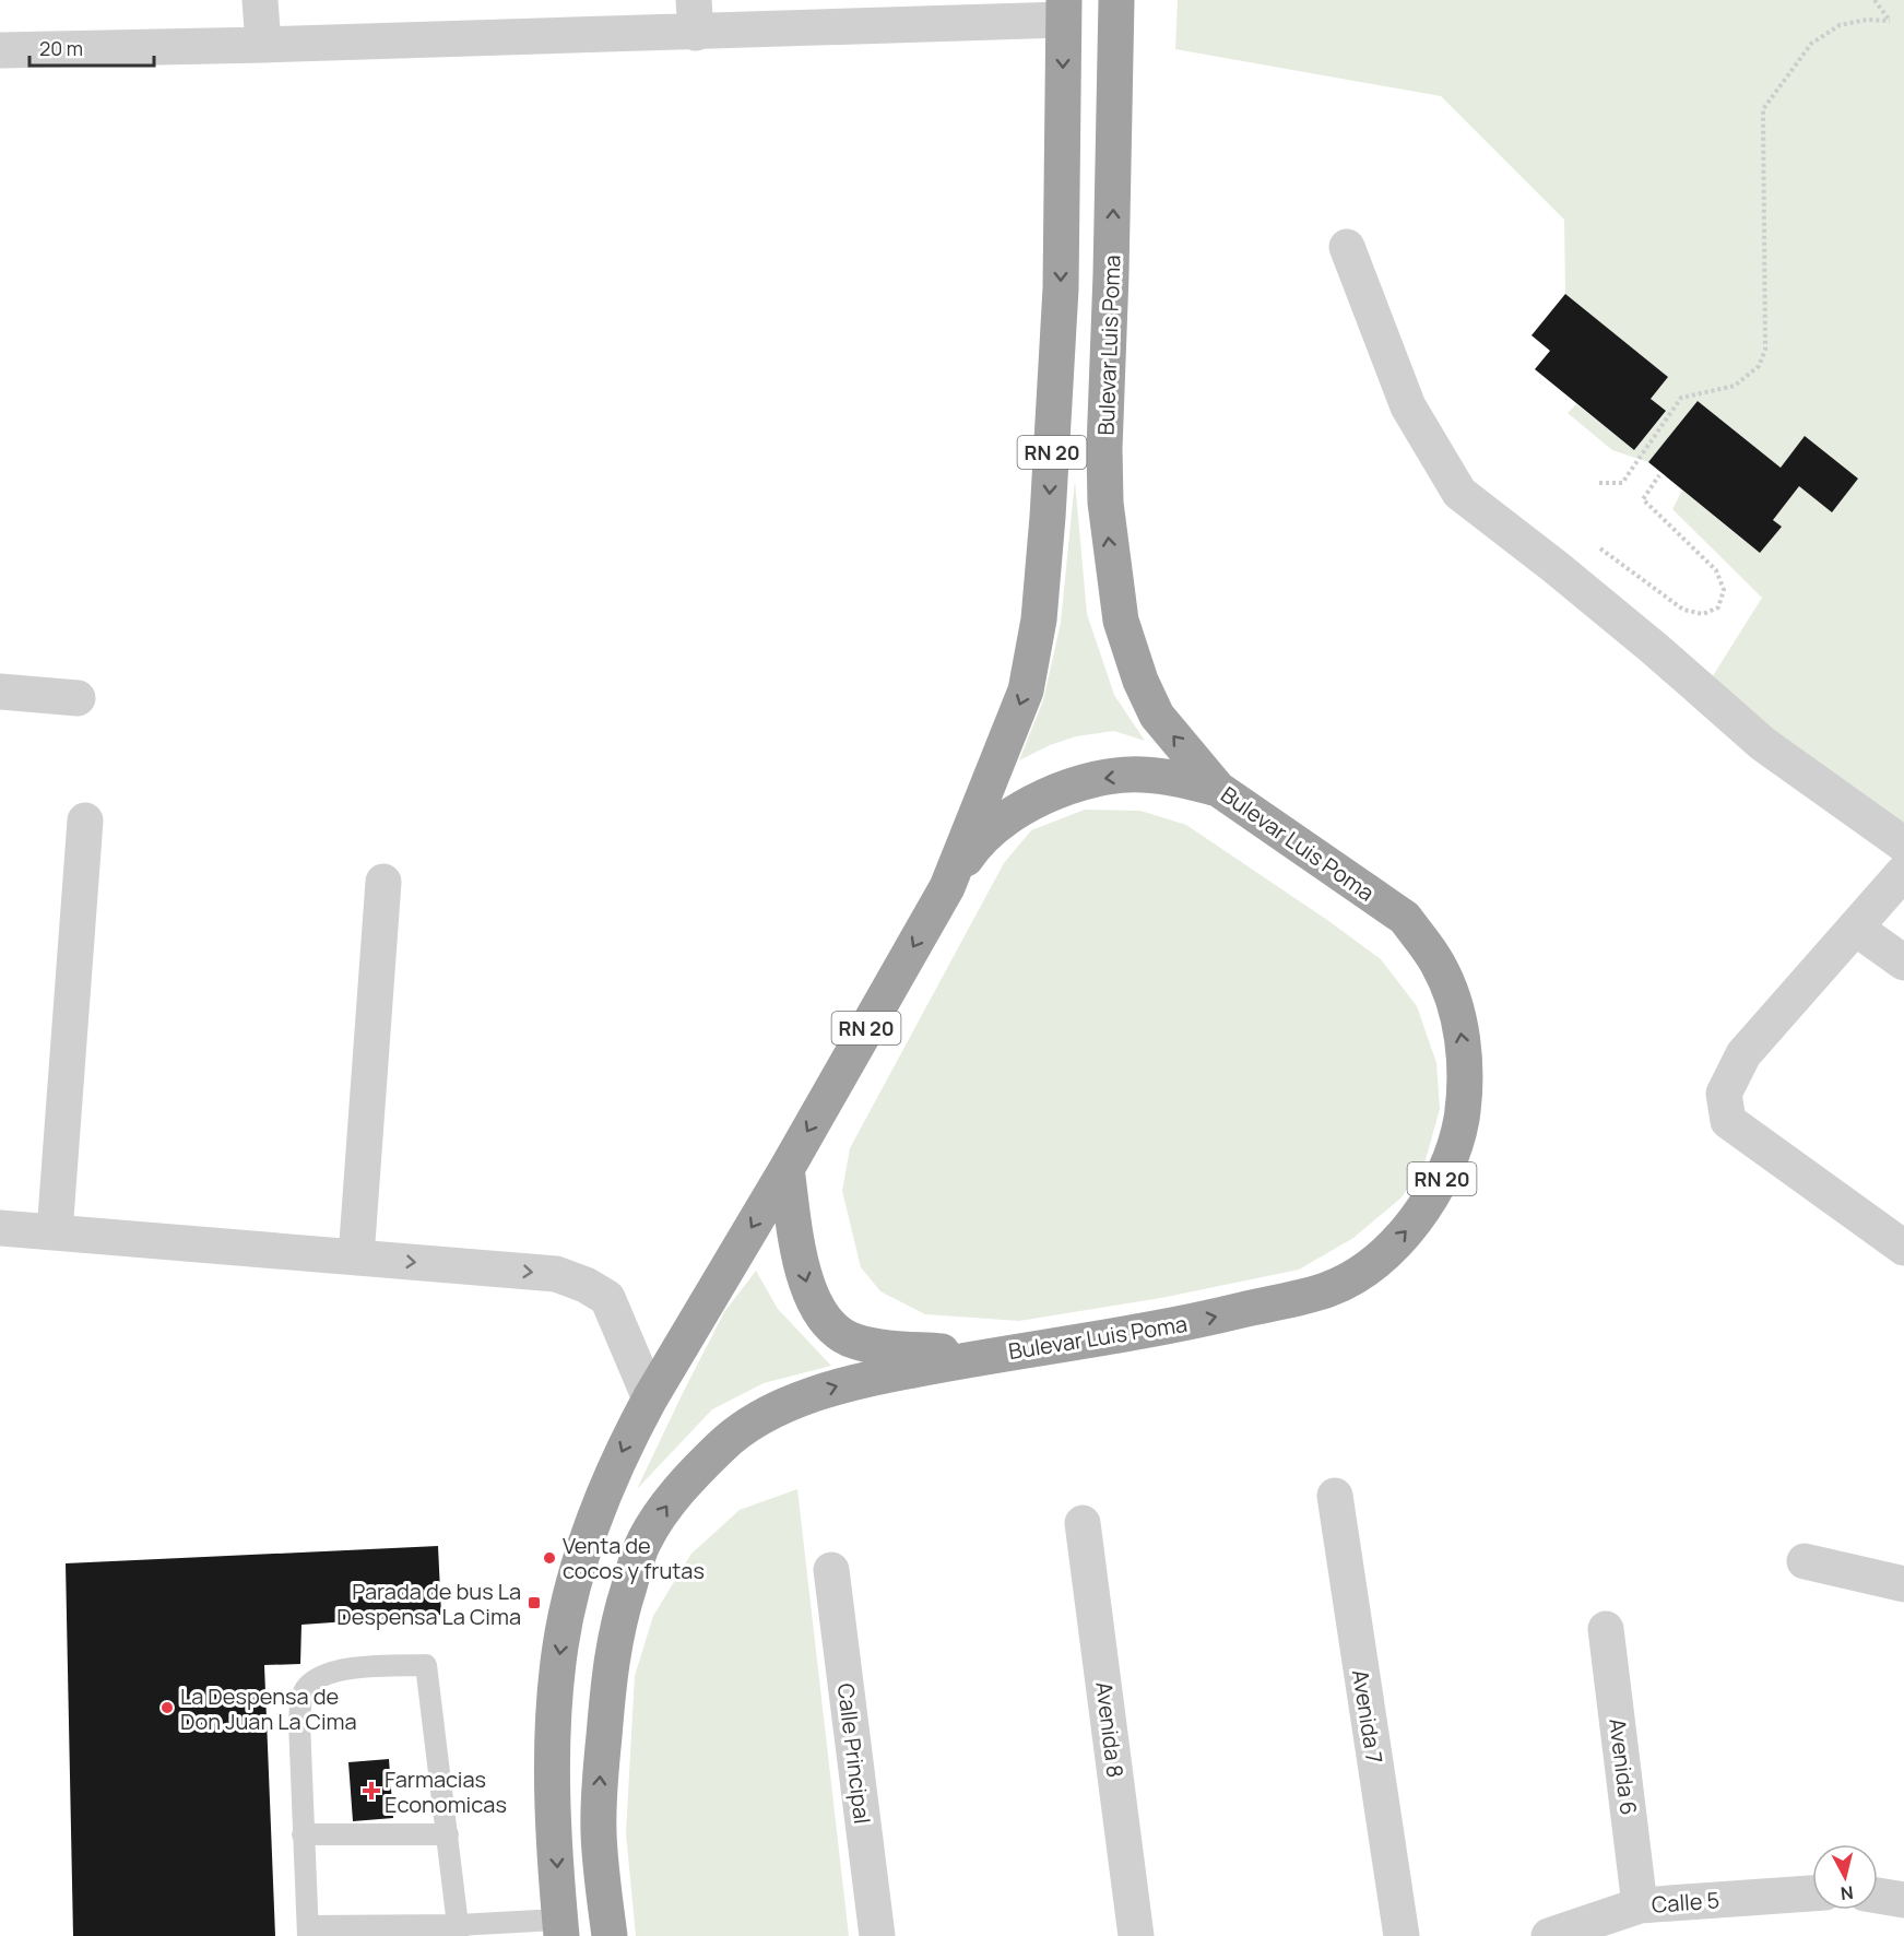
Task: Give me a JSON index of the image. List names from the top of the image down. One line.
{"streets":{"highway":["Bulevar Luis Poma","RN 20"],"street":["Avenida 7","Avenida 8","Calle Principal","Avenida 6","Calle 5"]},"crossings":[["Bulevar Luis Poma","RN 20"],["Avenida 6","Calle 5"]],"places":{"other":["Venta de cocos y frutas","La Despensa de Don Juan La Cima"],"transit":["Parada de bus La Despensa La Cima"],"health":["Farmacias Economicas"]},"scale_bar":"20 m","north":"bottom"}
